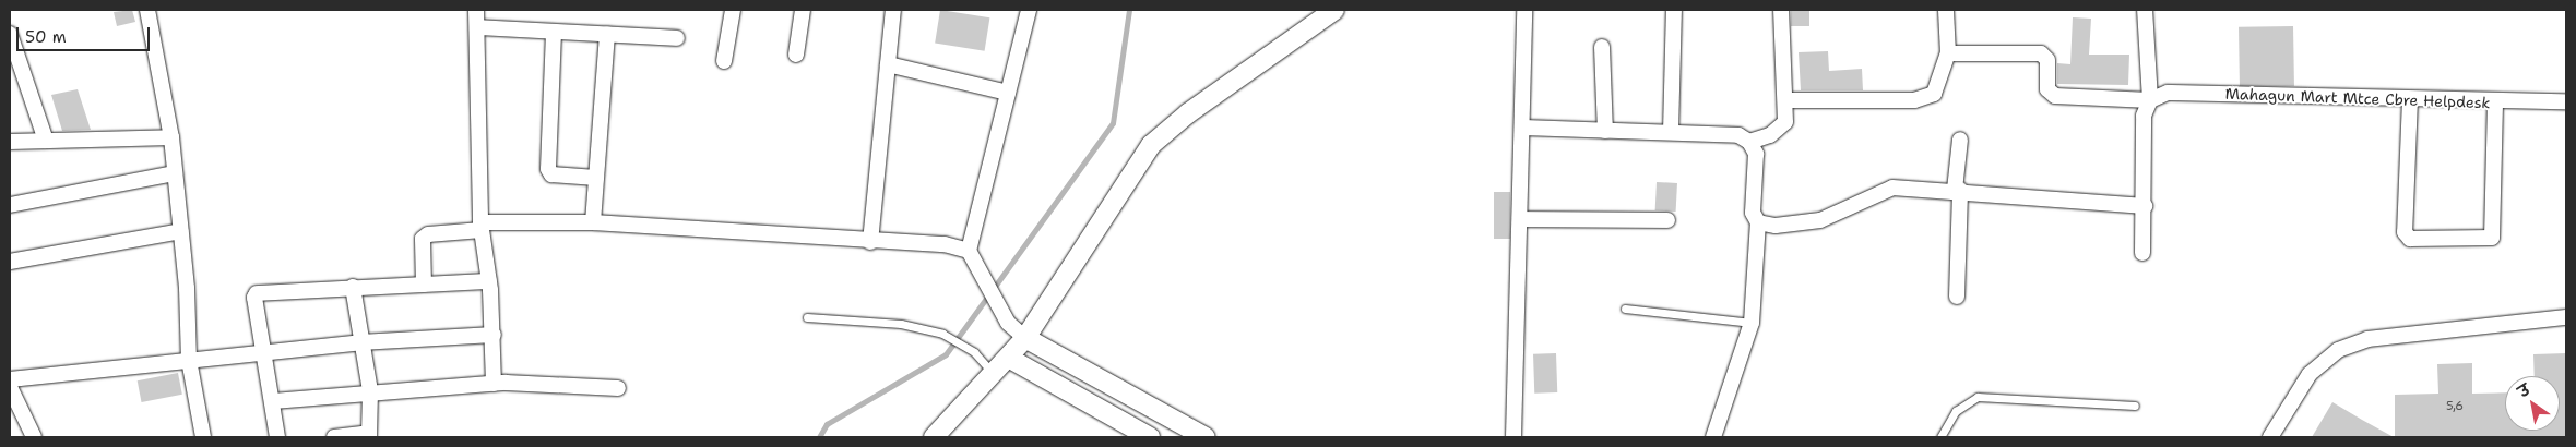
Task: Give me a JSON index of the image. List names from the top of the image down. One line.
{"streets":{"street":["Mahagun Mart Mtce Cbre Helpdesk"]},"house_numbers":["5,6"],"scale_bar":"50 m","north":"top left"}
